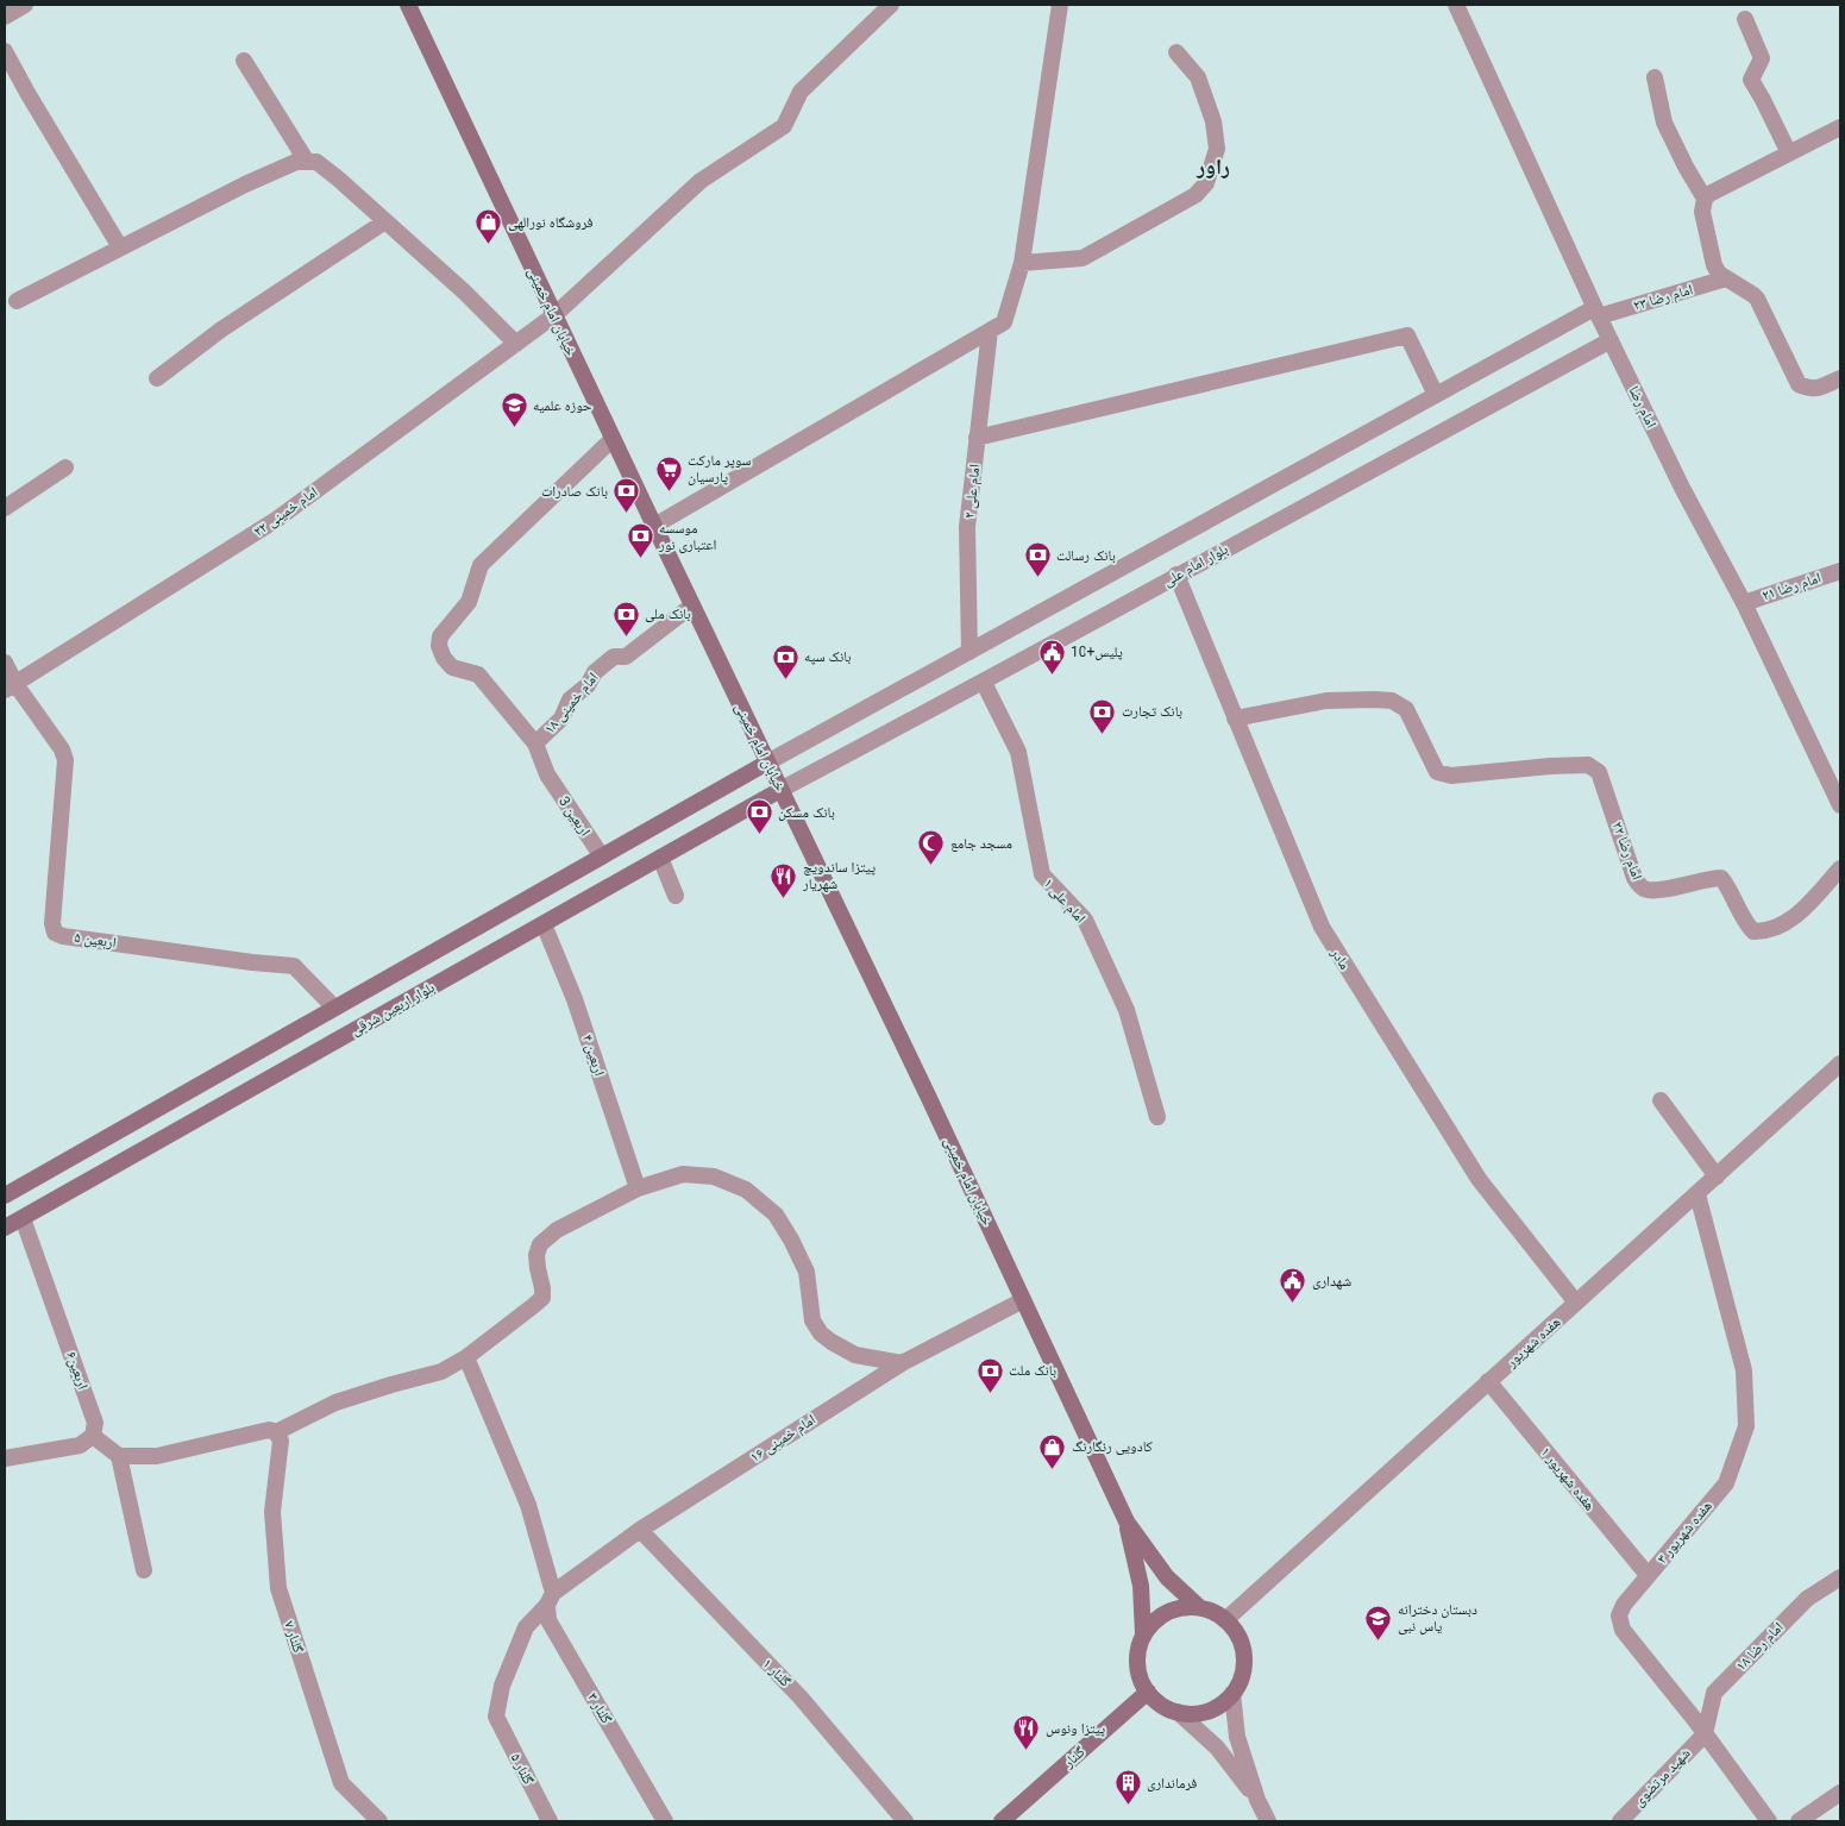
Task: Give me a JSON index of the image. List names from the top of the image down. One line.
{"streets":{"main road":["خیابان امام خمینی","بلوار اربعین شرقی","گلنار"],"street":["امام رضا ۲۳","امام رضا","امام علی ۲","امام خمینی ۲۲","بلوار امام علی","امام رضا ۲۱","امام خمینی ۱۸","اربعین 3","امام رضا ۲۲","امام علی ۱","اربعین ۵","مادر","اربعین ۴","هفده شهریور","اربعین۶","امام خمینی ۱۶","هفده شهریور ۱","هفده شهریور ۳","گلنار ۷","امام رضا ۱۸","گلنار ۱","گلنار ۳","گلنار ۵","شهید مرتضوی"]},"crossings":[["امام رضا ۲۳","امام رضا"],["خیابان امام خمینی","امام خمینی ۲۲"],["خیابان امام خمینی","بلوار امام علی"],["خیابان امام خمینی","امام خمینی ۱۸"],["خیابان امام خمینی","بلوار اربعین شرقی"],["خیابان امام خمینی","امام خمینی ۱۶"],["امام رضا","بلوار امام علی"],["امام رضا","امام رضا ۲۱"],["امام خمینی ۲۲","اربعین ۵"],["بلوار امام علی","امام علی ۱"],["بلوار امام علی","مادر"],["بلوار امام علی","بلوار اربعین شرقی"],["امام خمینی ۱۸","اربعین 3"],["اربعین 3","بلوار اربعین شرقی"],["امام رضا ۲۲","مادر"],["اربعین ۵","بلوار اربعین شرقی"],["مادر","هفده شهریور"],["بلوار اربعین شرقی","اربعین ۴"],["بلوار اربعین شرقی","اربعین۶"],["هفده شهریور","هفده شهریور ۱"],["هفده شهریور","هفده شهریور ۳"],["هفده شهریور","گلنار"],["امام خمینی ۱۶","گلنار ۱"],["امام خمینی ۱۶","گلنار ۳"],["امام خمینی ۱۶","گلنار ۵"],["هفده شهریور ۱","هفده شهریور ۳"],["هفده شهریور ۳","امام رضا ۱۸"],["هفده شهریور ۳","شهید مرتضوی"],["امام رضا ۱۸","شهید مرتضوی"]],"districts":["راور"],"places":{"shop":["فروشگاه نورالهی","کادویی رنگارنگ"],"school or university":["حوزه علمیه","دبستان دخترانه یاس نبی"],"supermarket":["سوپر مارکت پارسیان"],"bank":["بانک صادرات","موسسه اعتباری نور","بانک رسالت","بانک ملی","بانک سپه","بانک تجارت","بانک مسکن","بانک ملت"],"public building":["پلیس+10","شهداری"],"mosque":["مسجد جامع"],"restaurant":["پیتزا ساندویچ شهریار","پیتزا ونوس"],"building":["فرمانداری"]}}
